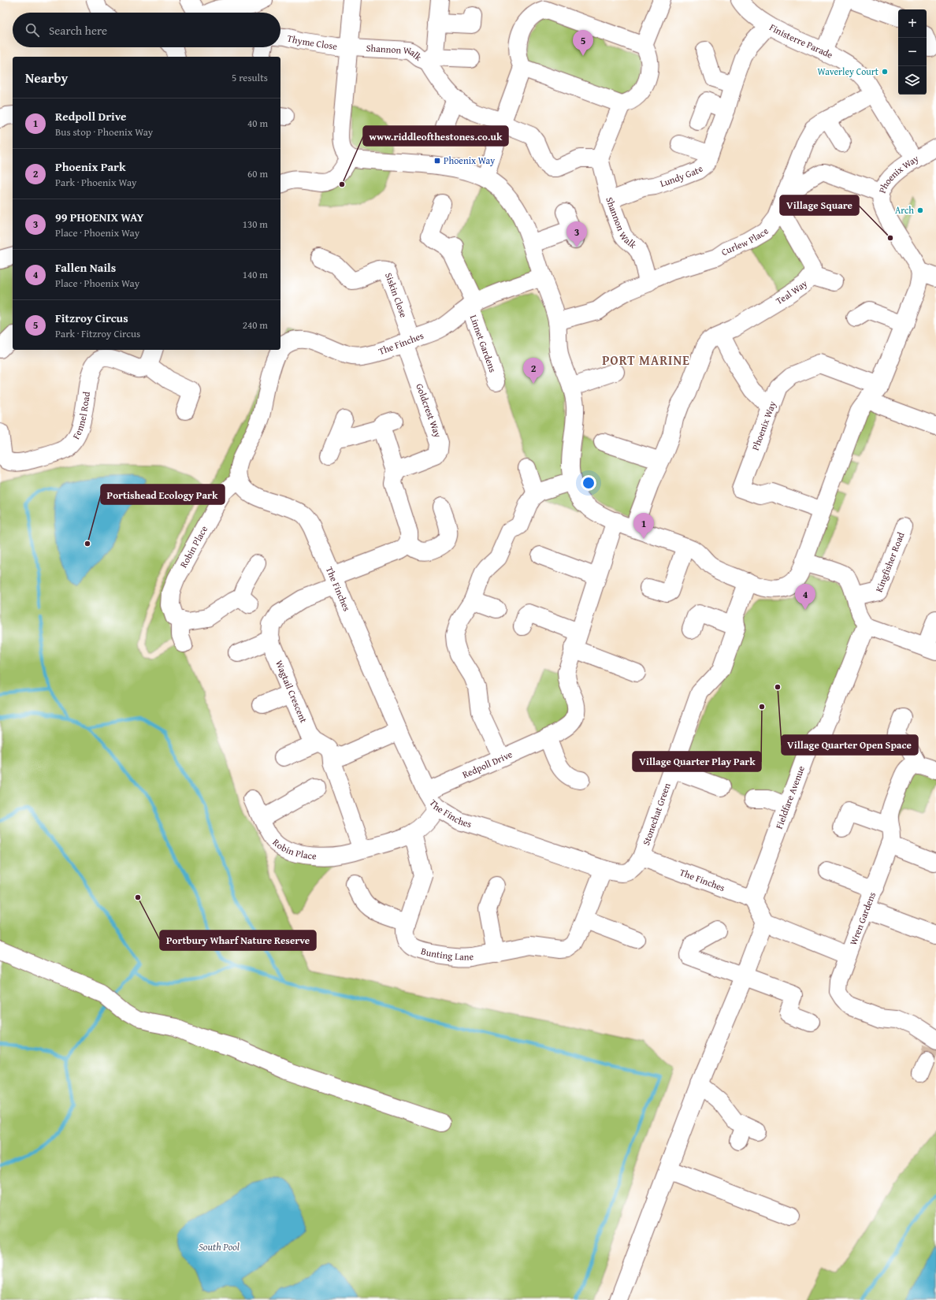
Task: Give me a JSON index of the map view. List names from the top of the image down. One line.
{"streets":{"street":["Finisterre Parade","Thyme Close","Shannon Walk","Lundy Gate","Phoenix Way","Curlew Place","Teal Way","Siskin Close","The Finches","Linnet Gardens","Goldcrest Way","Fennel Road","Robin Place","Kingfisher Road","Wagtail Crescent","Redpoll Drive","Fieldfare Avenue","Stonechat Green","Wren Gardens","Bunting Lane"]},"crossings":[["Finisterre Parade","Lundy Gate"],["Finisterre Parade","Phoenix Way"],["Finisterre Parade","Curlew Place"],["Thyme Close","Shannon Walk"],["Shannon Walk","Lundy Gate"],["Shannon Walk","Curlew Place"],["Phoenix Way","Curlew Place"],["Phoenix Way","Teal Way"],["Phoenix Way","The Finches"],["Phoenix Way","Redpoll Drive"],["Phoenix Way","Stonechat Green"],["Curlew Place","Teal Way"],["Siskin Close","The Finches"],["Siskin Close","Goldcrest Way"],["The Finches","Linnet Gardens"],["The Finches","Goldcrest Way"],["The Finches","Robin Place"],["The Finches","Wagtail Crescent"],["The Finches","Redpoll Drive"],["The Finches","Fieldfare Avenue"],["The Finches","Stonechat Green"],["The Finches","Bunting Lane"],["Robin Place","Bunting Lane"]],"districts":["PORT MARINE"],"water":["South Pool"],"places":{"other":["Waverley Court","www.riddleofthestones.co.uk","Arch","Village Square","Portishead Ecology Park","Village Quarter Open Space","Village Quarter Play Park","Portbury Wharf Nature Reserve"],"transit":["Phoenix Way"]},"page":{"map_buttons":["+","−"],"search":"Search here","pins":["5","3","2","1","4"],"heading":["Nearby","5 results"],"list":[{"mark":"1","name":"Redpoll Drive","note":"Bus stop · Phoenix Way","value":"40 m"},{"mark":"2","name":"Phoenix Park","note":"Park · Phoenix Way","value":"60 m"},{"mark":"3","name":"99 PHOENIX WAY","note":"Place · Phoenix Way","value":"130 m"},{"mark":"4","name":"Fallen Nails","note":"Place · Phoenix Way","value":"140 m"},{"mark":"5","name":"Fitzroy Circus","note":"Park · Fitzroy Circus","value":"240 m"}]}}
